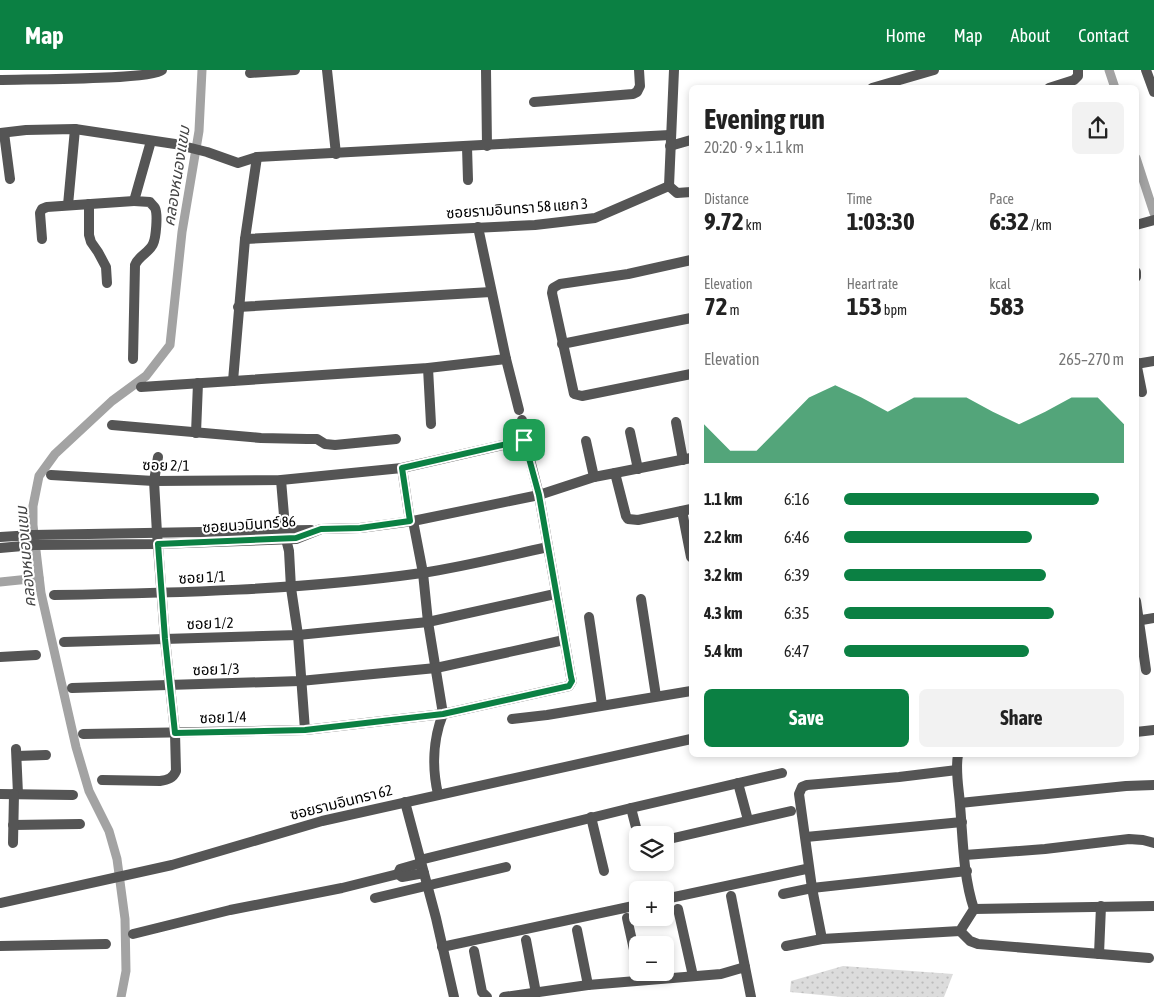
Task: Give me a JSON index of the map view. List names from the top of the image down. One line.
{"streets":{"street":["ซอยรามอินทรา 58 แยก 3","ซอย 2/1","ซอยนวมินทร์ 86","ซอย 1/1","ซอย 1/2","ซอย 1/3","ซอย 1/4","ซอยรามอินทรา 62"]},"crossings":[["ซอย 1/3","ซอย 1/4"]],"water":["คลองหนองแขม"],"page":{"header":"Map","nav":["Home","Map","About","Contact"],"heading":["Evening run","20:20 · 9 × 1.1 km"],"stats":[["Distance","9.72 km"],["Time","1:03:30"],["Pace","6:32 /km"],["Elevation","72 m"],["Heart rate","153 bpm"],["kcal","583"]],"chart":["Elevation","265–270 m"],"list":[{"name":"1.1 km","note":"6:16"},{"name":"2.2 km","note":"6:46"},{"name":"3.2 km","note":"6:39"},{"name":"4.3 km","note":"6:35"},{"name":"5.4 km","note":"6:47"}],"buttons":["Save","Share"],"map_buttons":["+","−"]}}
